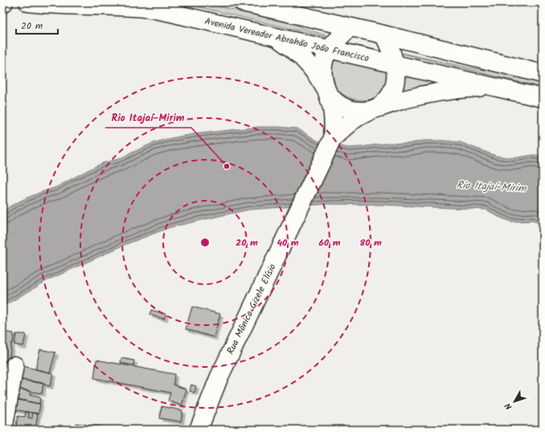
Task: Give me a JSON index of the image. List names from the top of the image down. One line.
{"streets":{"main road":["Avenida Vereador Abrahão João Francisco","Rua Mônica Gizele Elísio"]},"crossings":[["Avenida Vereador Abrahão João Francisco","Rua Mônica Gizele Elísio"]],"water":["Rio Itajaí-Mirim"],"places":["Rio Itajaí-Mirim"],"scale_bar":"20 m","north":"bottom left","rings":["20 m","40 m","60 m","80 m"]}
